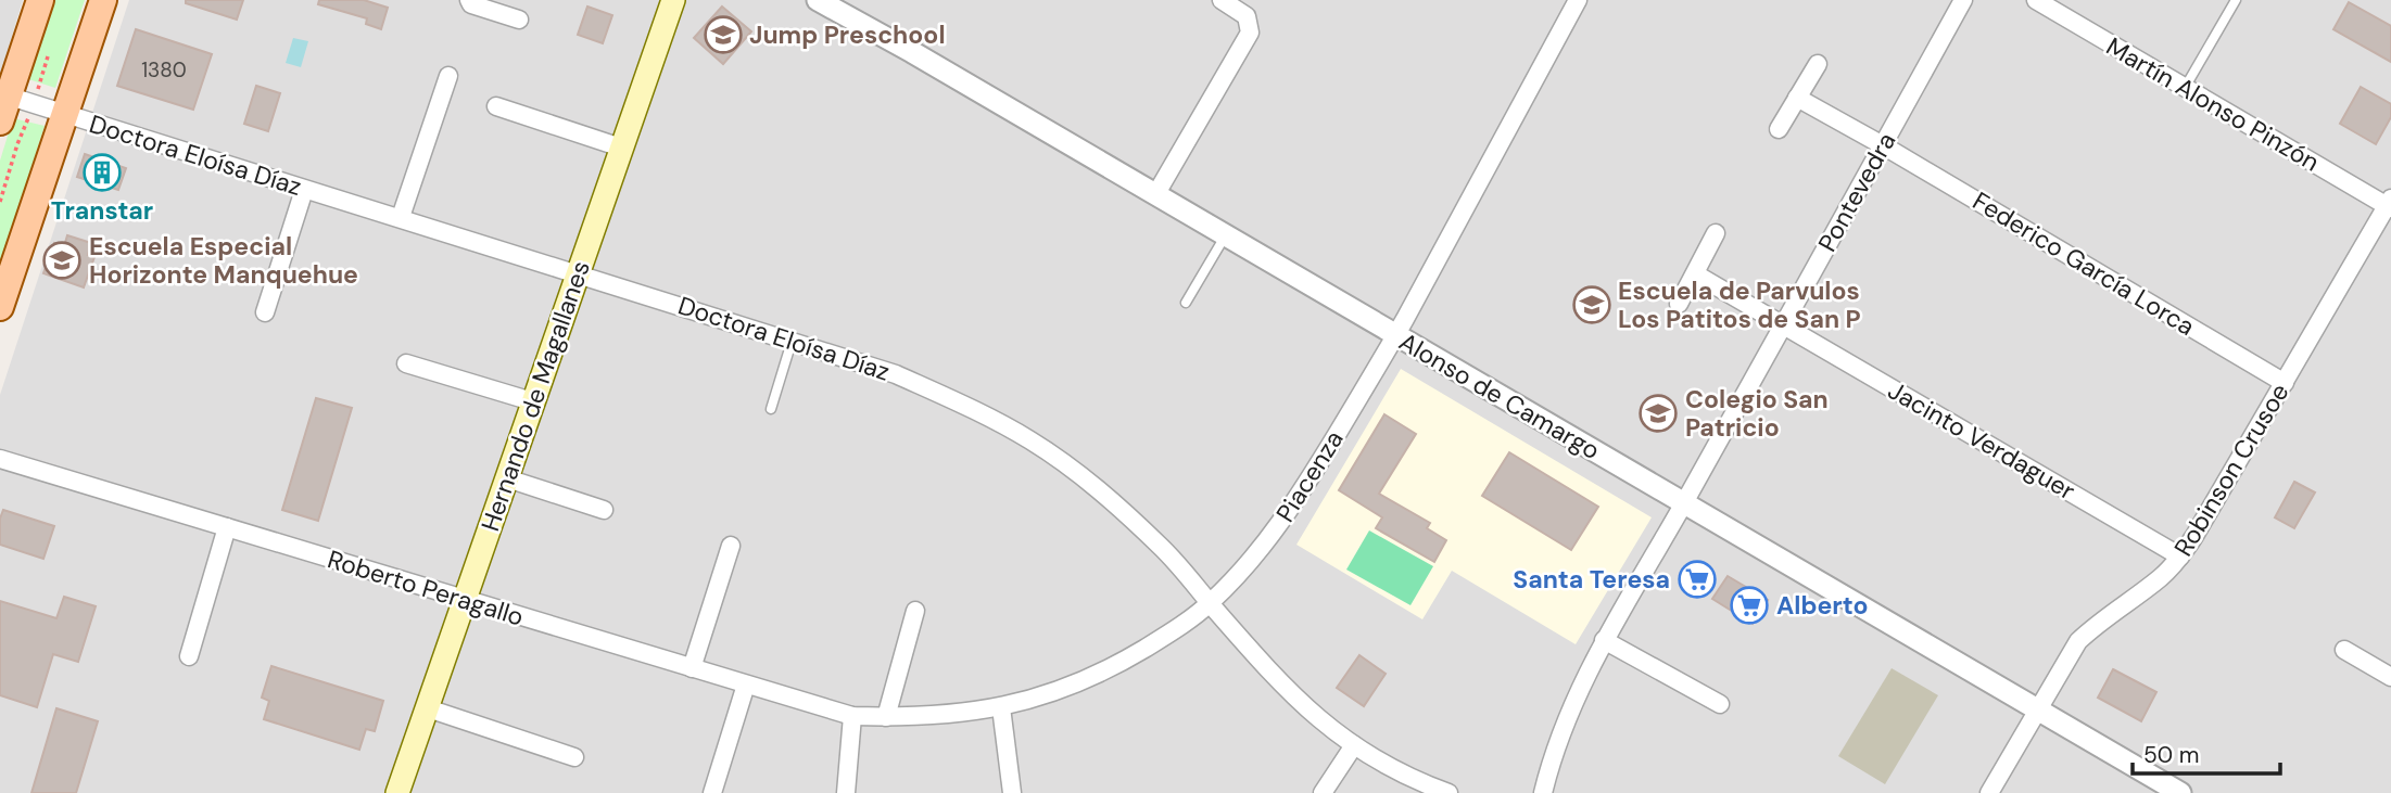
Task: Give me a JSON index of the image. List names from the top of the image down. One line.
{"streets":{"main road":["Hernando de Magallanes"],"street":["Martín Alonso Pinzón","Doctora Eloísa Díaz","Pontevedra","Federico García Lorca","Alonso de Camargo","Jacinto Verdaguer","Robinson Crusoe","Piacenza","Roberto Peragallo"]},"crossings":[["Martín Alonso Pinzón","Robinson Crusoe"],["Doctora Eloísa Díaz","Hernando de Magallanes"],["Doctora Eloísa Díaz","Piacenza"],["Pontevedra","Federico García Lorca"],["Pontevedra","Alonso de Camargo"],["Pontevedra","Jacinto Verdaguer"],["Federico García Lorca","Robinson Crusoe"],["Hernando de Magallanes","Roberto Peragallo"],["Alonso de Camargo","Robinson Crusoe"],["Alonso de Camargo","Piacenza"],["Jacinto Verdaguer","Robinson Crusoe"],["Piacenza","Roberto Peragallo"]],"places":{"school or university":["Jump Preschool","Escuela Especial Horizonte Manquehue","Escuela de Parvulos Los Patitos de San P","Colegio San Patricio"],"building":["Transtar"],"supermarket":["Santa Teresa","Alberto"]},"house_numbers":["1380"],"scale_bar":"50 m"}
